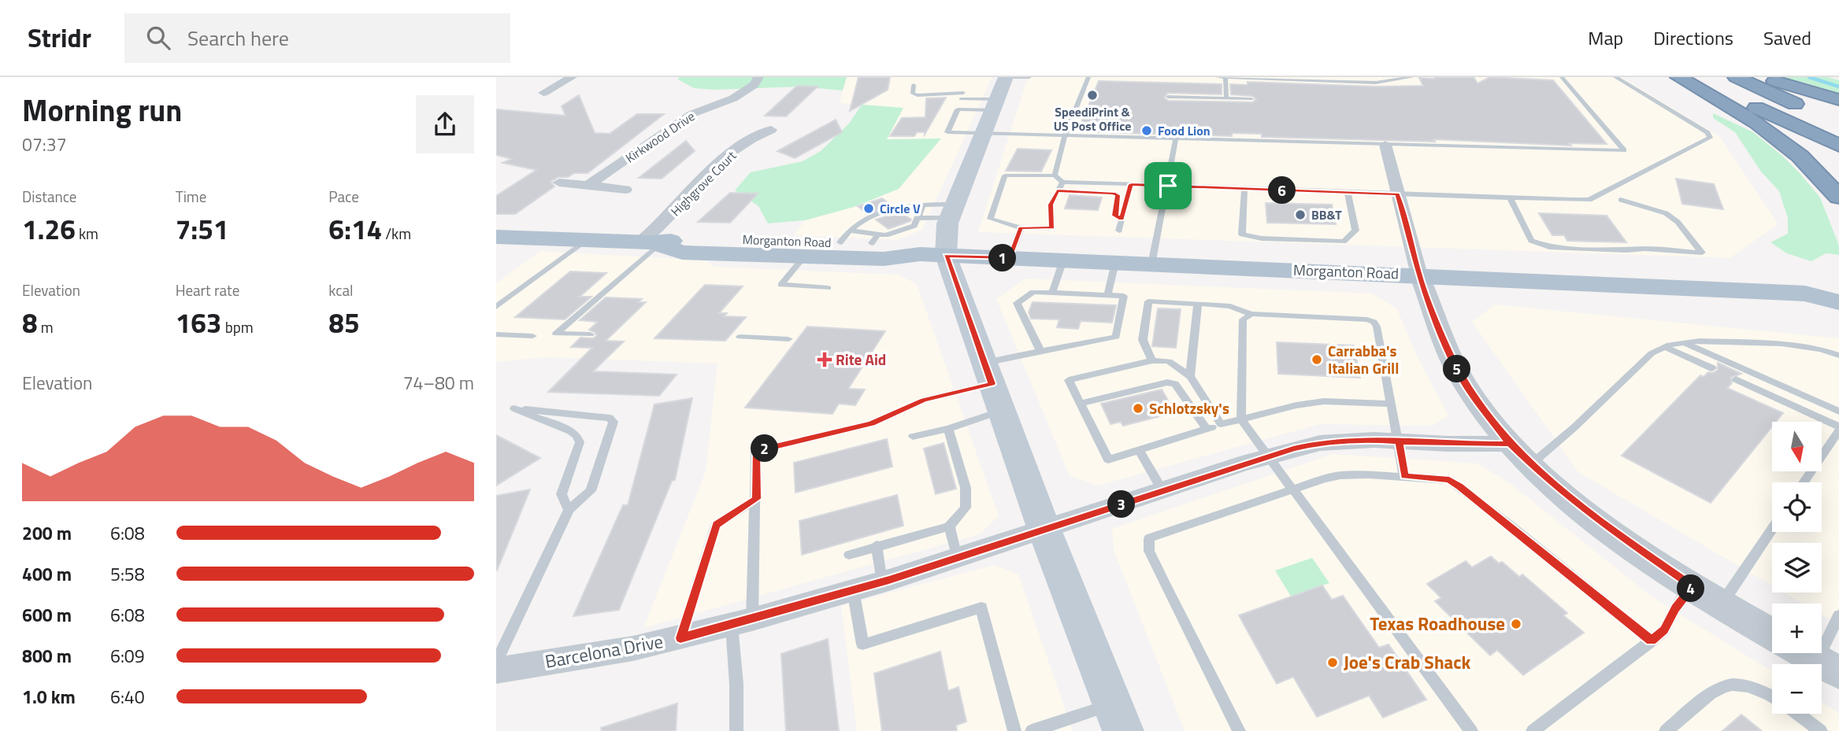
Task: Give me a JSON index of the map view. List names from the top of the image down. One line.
{"streets":{"main road":["Morganton Road"],"street":["Kirkwood Drive","Highgrove Court","Barcelona Drive"]},"crossings":[["Highgrove Court","Morganton Road"]],"places":{"other":["SpeediPrint & US Post Office","Food Lion","Circle V","BB&T","Carrabba's Italian Grill","Schlotzsky's","Texas Roadhouse","Joe's Crab Shack"],"health":["Rite Aid"]},"north":"bottom","page":{"header":"Stridr","search":"Search here","nav":["Map","Directions","Saved"],"heading":["Morning run","07:37"],"stats":[["Distance","1.26 km"],["Time","7:51"],["Pace","6:14 /km"],["Elevation","8 m"],["Heart rate","163 bpm"],["kcal","85"]],"pins":["6","1","5","2","3","4"],"chart":["Elevation","74–80 m"],"map_buttons":["+","−"],"list":[{"name":"200 m","note":"6:08"},{"name":"400 m","note":"5:58"},{"name":"600 m","note":"6:08"},{"name":"800 m","note":"6:09"},{"name":"1.0 km","note":"6:40"}]}}
